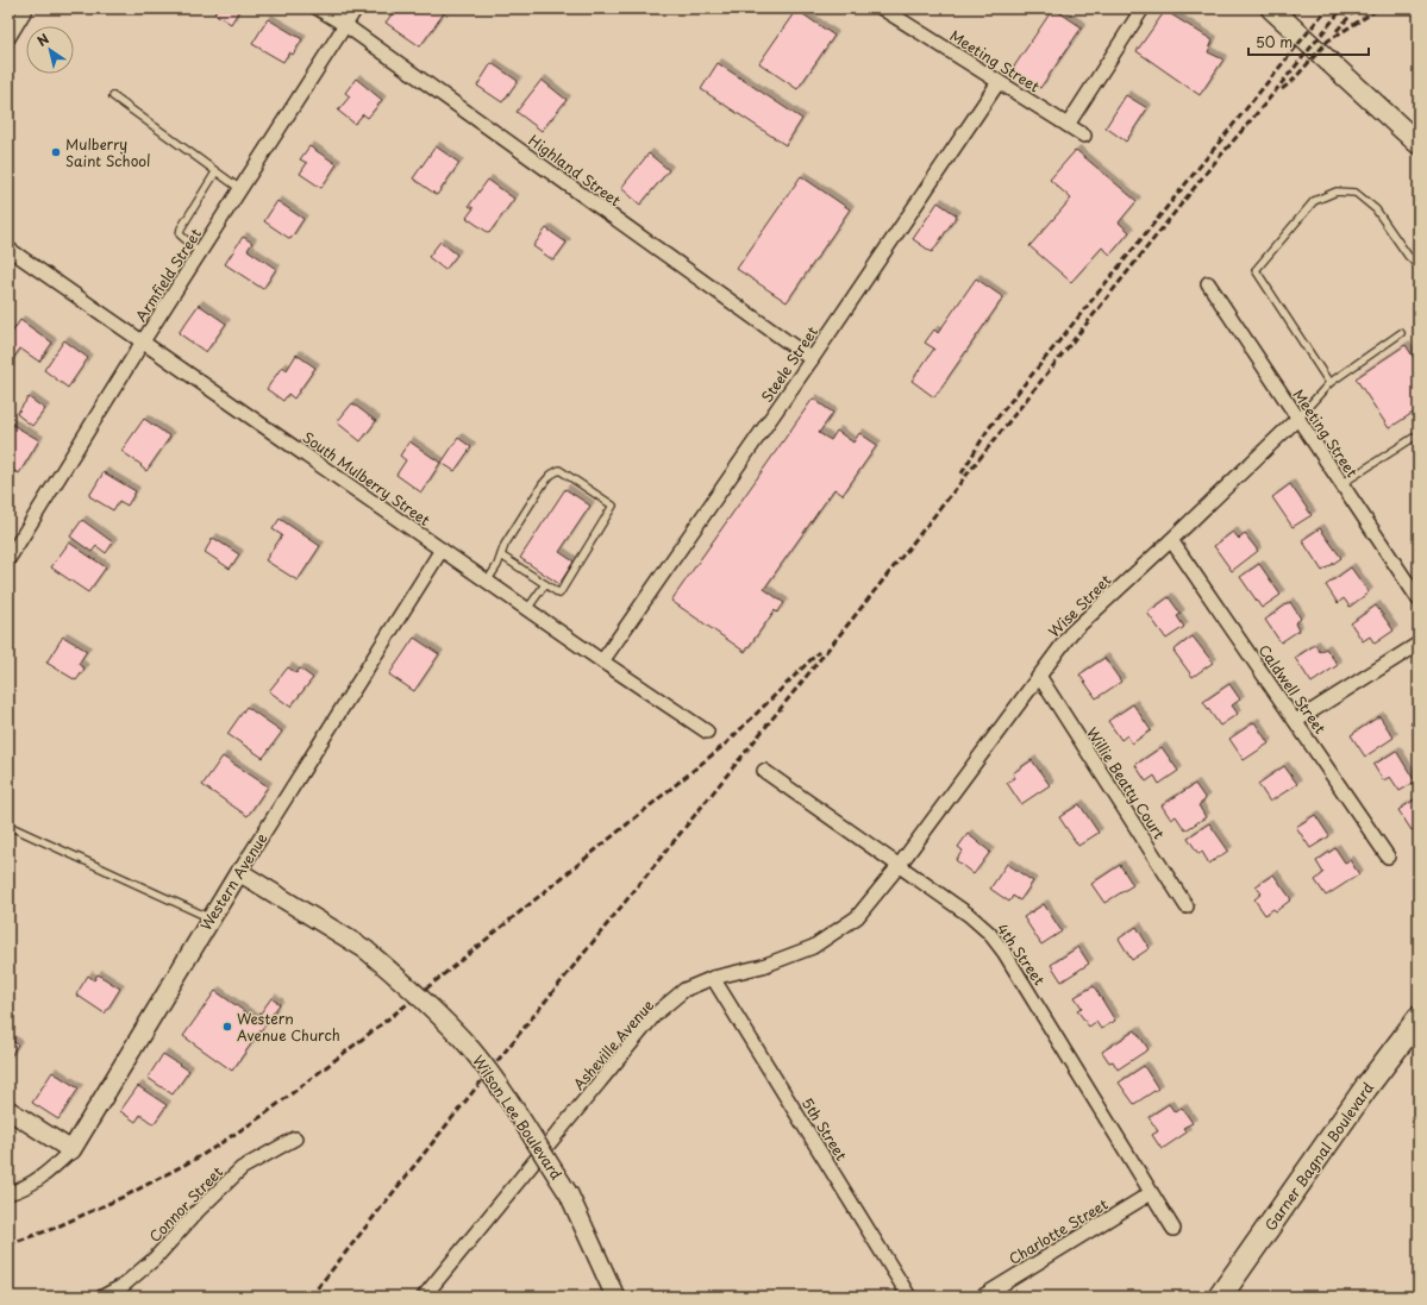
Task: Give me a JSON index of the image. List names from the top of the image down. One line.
{"streets":{"highway":["Garner Bagnal Boulevard"],"street":["Meeting Street","Highland Street","Armfield Street","Steele Street","South Mulberry Street","Wise Street","Caldwell Street","Willie Beatty Court","Western Avenue","4th Street","Asheville Avenue","Wilson Lee Boulevard","5th Street","Connor Street","Charlotte Street"]},"crossings":[["Meeting Street","Steele Street"],["Meeting Street","Wise Street"],["Highland Street","Armfield Street"],["Highland Street","Steele Street"],["Armfield Street","South Mulberry Street"],["Steele Street","South Mulberry Street"],["South Mulberry Street","Western Avenue"],["Wise Street","Caldwell Street"],["Wise Street","Willie Beatty Court"],["Wise Street","4th Street"],["Wise Street","Asheville Avenue"],["Western Avenue","Wilson Lee Boulevard"],["4th Street","Asheville Avenue"],["4th Street","Charlotte Street"],["Asheville Avenue","5th Street"]],"places":["Mulberry Saint School","Western Avenue Church"],"scale_bar":"50 m","north":"top left"}
